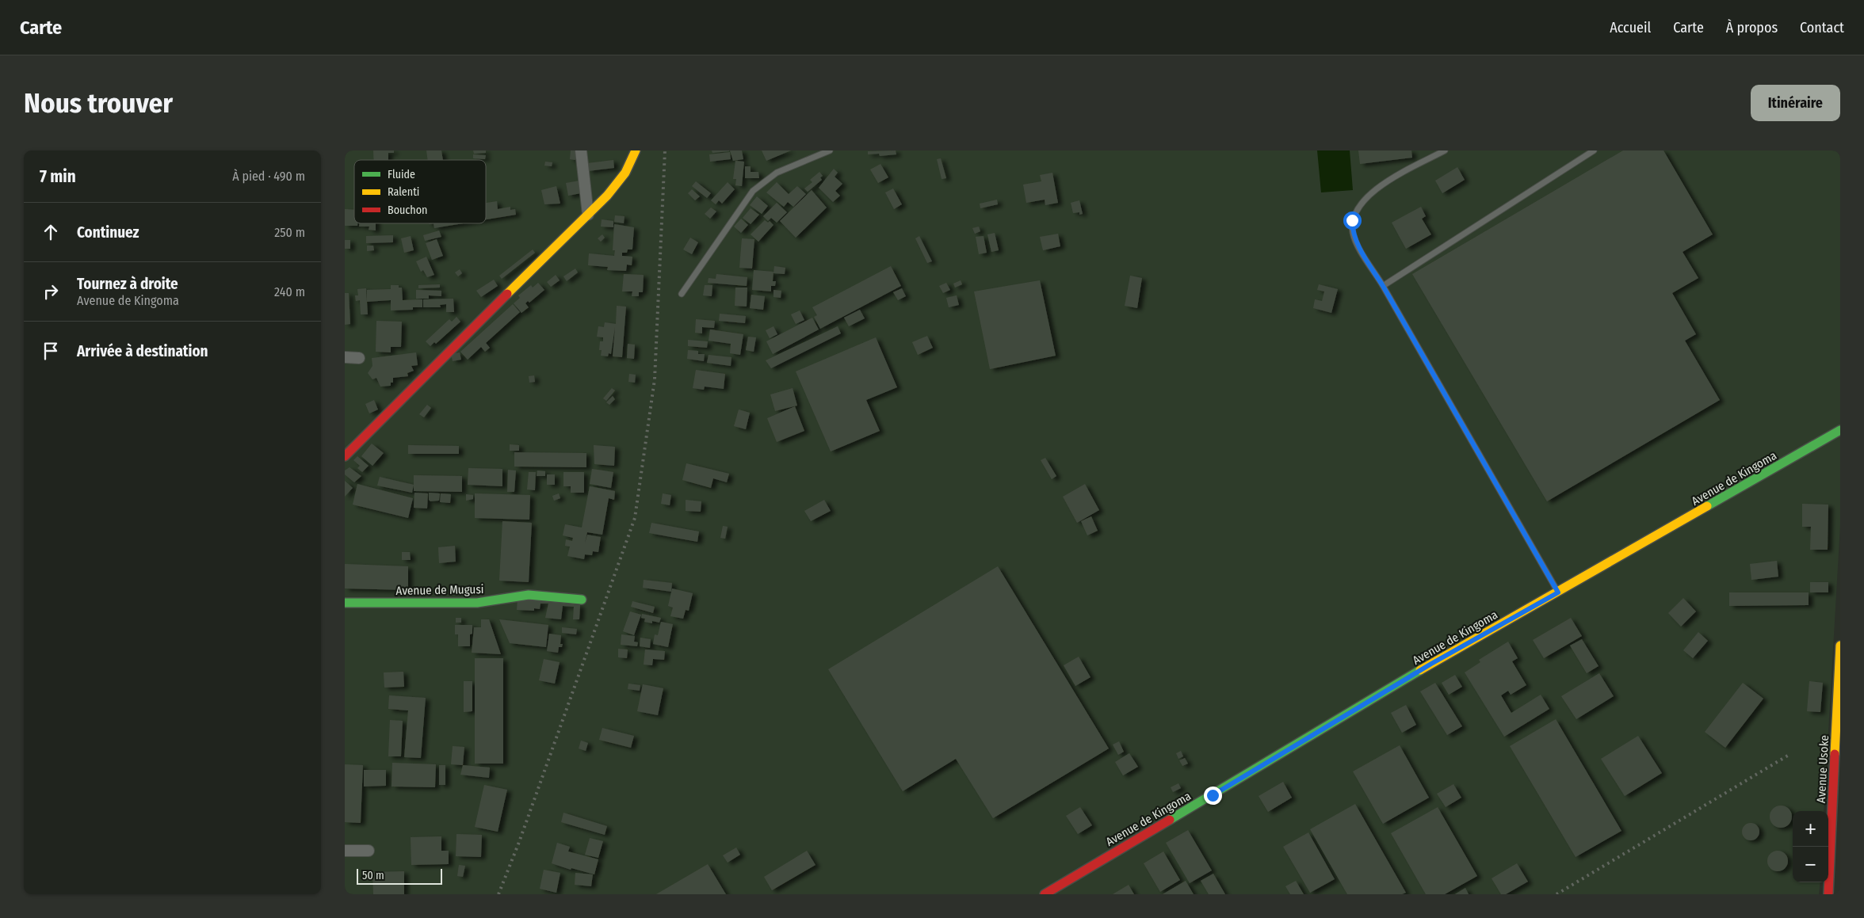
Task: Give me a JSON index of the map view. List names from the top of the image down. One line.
{"streets":{"street":["Avenue de Kingoma","Avenue de Mugusi","Avenue Usoke"]},"legend":["Fluide","Ralenti","Bouchon"],"scale_bar":"50 m","page":{"header":"Carte","nav":["Accueil","Carte","À propos","Contact"],"buttons":"Itinéraire","title":"Nous trouver","heading":["7 min","À pied · 490 m"],"list":[["Continuez","250 m"],["Tournez à droite","Avenue de Kingoma","240 m"],"Arrivée à destination"],"map_buttons":["+","−"],"scale":"50 m"}}
